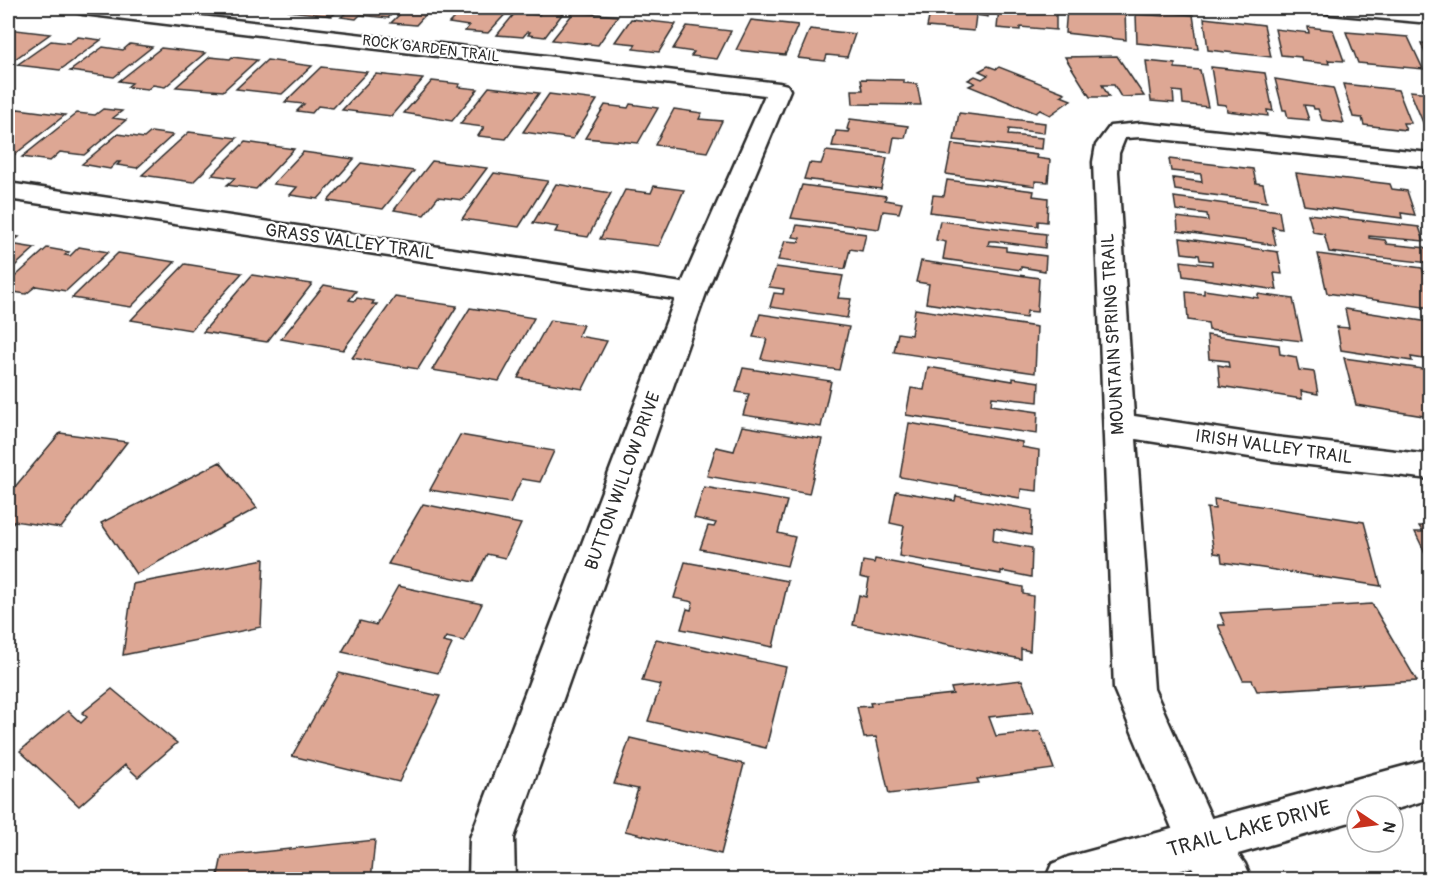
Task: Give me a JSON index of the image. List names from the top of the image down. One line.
{"streets":{"street":["ROCK GARDEN TRAIL","GRASS VALLEY TRAIL","MOUNTAIN SPRING TRAIL","IRISH VALLEY TRAIL","BUTTON WILLOW DRIVE","TRAIL LAKE DRIVE"]},"crossings":[["ROCK GARDEN TRAIL","BUTTON WILLOW DRIVE"],["GRASS VALLEY TRAIL","BUTTON WILLOW DRIVE"],["MOUNTAIN SPRING TRAIL","IRISH VALLEY TRAIL"],["MOUNTAIN SPRING TRAIL","TRAIL LAKE DRIVE"]],"north":"right"}
